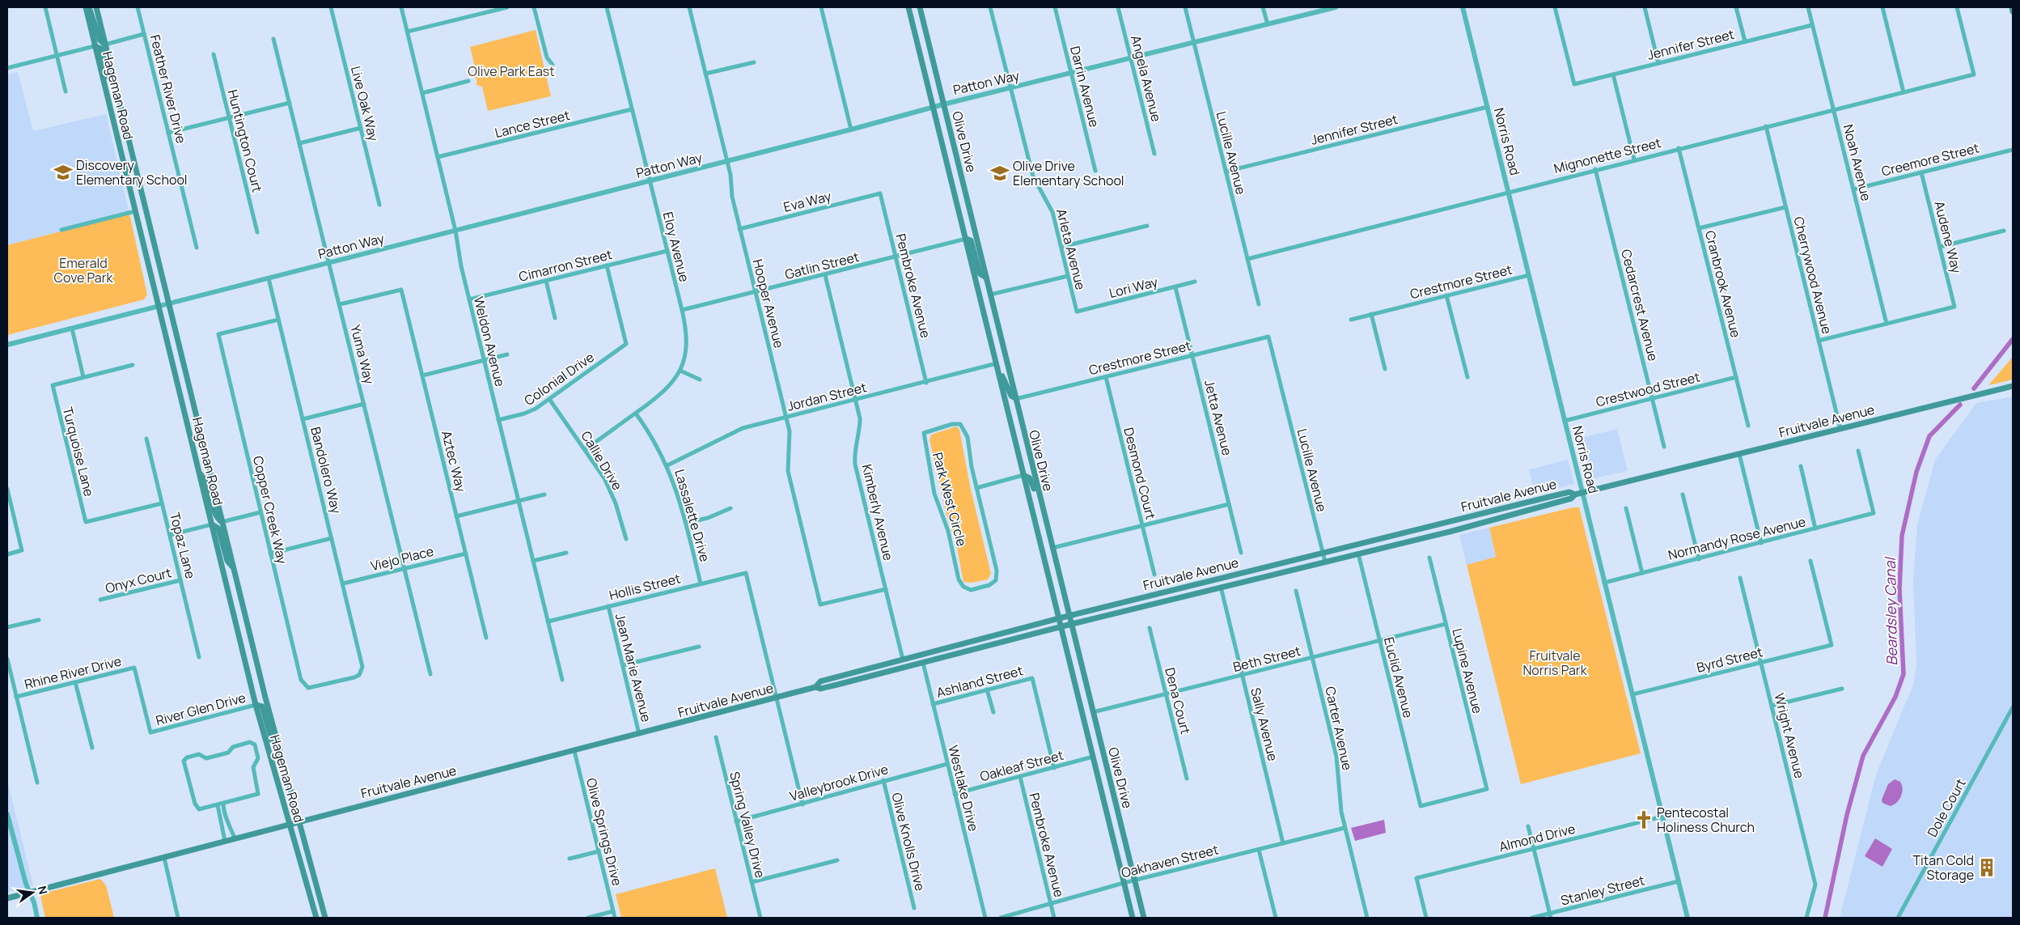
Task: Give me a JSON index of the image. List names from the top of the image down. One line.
{"streets":{"main road":["Hageman Road","Olive Drive","Fruitvale Avenue"],"street":["Jennifer Street","Angela Avenue","Patton Way","Darrin Avenue","Feather River Drive","Live Oak Way","Lance Street","Huntington Court","Norris Road","Lucille Avenue","Mignonette Street","Creemore Street","Noah Avenue","Eva Way","Audene Way","Eloy Avenue","Arleta Avenue","Cimarron Street","Gatlin Street","Cherrywood Avenue","Crestmore Street","Cranbrook Avenue","Pembroke Avenue","Lori Way","Hooper Avenue","Cedarcrest Avenue","Weldon Avenue","Yuma Way","Colonial Drive","Crestwood Street","Jordan Street","Jetta Avenue","Turquoise Lane","Callie Drive","Aztec Way","Bandolero Way","Desmond Court","Park West Circle","Copper Creek Way","Kimberly Avenue","Lassalette Drive","Normandy Rose Avenue","Topaz Lane","Viejo Place","Onyx Court","Hollis Street","Beth Street","Byrd Street","Jean Marie Avenue","Lupine Avenue","Rhine River Drive","Euclid Avenue","Ashland Street","Dena Court","River Glen Drive","Sally Avenue","Carter Avenue","Wright Avenue","Oakleaf Street","Valleybrook Drive","Westlake Drive","Dole Court","Spring Valley Drive","Olive Springs Drive","Almond Drive","Olive Knolls Drive","Oakhaven Street","Stanley Street"]},"crossings":[["Jennifer Street","Norris Road"],["Jennifer Street","Lucille Avenue"],["Jennifer Street","Noah Avenue"],["Angela Avenue","Patton Way"],["Patton Way","Darrin Avenue"],["Patton Way","Hageman Road"],["Patton Way","Olive Drive"],["Patton Way","Lucille Avenue"],["Patton Way","Eloy Avenue"],["Patton Way","Arleta Avenue"],["Patton Way","Hooper Avenue"],["Patton Way","Weldon Avenue"],["Patton Way","Yuma Way"],["Patton Way","Bandolero Way"],["Hageman Road","Fruitvale Avenue"],["Hageman Road","River Glen Drive"],["Lance Street","Eloy Avenue"],["Lance Street","Weldon Avenue"],["Olive Drive","Gatlin Street"],["Olive Drive","Crestmore Street"],["Olive Drive","Jordan Street"],["Olive Drive","Fruitvale Avenue"],["Olive Drive","Beth Street"],["Olive Drive","Oakleaf Street"],["Olive Drive","Oakhaven Street"],["Norris Road","Mignonette Street"],["Norris Road","Crestmore Street"],["Norris Road","Crestwood Street"],["Norris Road","Fruitvale Avenue"],["Norris Road","Normandy Rose Avenue"],["Norris Road","Byrd Street"],["Norris Road","Almond Drive"],["Norris Road","Stanley Street"],["Lucille Avenue","Mignonette Street"],["Lucille Avenue","Crestmore Street"],["Lucille Avenue","Fruitvale Avenue"],["Mignonette Street","Noah Avenue"],["Mignonette Street","Cherrywood Avenue"],["Mignonette Street","Cranbrook Avenue"],["Mignonette Street","Cedarcrest Avenue"],["Creemore Street","Noah Avenue"],["Creemore Street","Audene Way"],["Noah Avenue","Audene Way"],["Eva Way","Pembroke Avenue"],["Eva Way","Hooper Avenue"],["Eloy Avenue","Cimarron Street"],["Eloy Avenue","Gatlin Street"],["Eloy Avenue","Callie Drive"],["Eloy Avenue","Lassalette Drive"],["Arleta Avenue","Lori Way"],["Cimarron Street","Weldon Avenue"],["Cimarron Street","Colonial Drive"],["Gatlin Street","Pembroke Avenue"],["Gatlin Street","Hooper Avenue"],["Gatlin Street","Kimberly Avenue"],["Cherrywood Avenue","Fruitvale Avenue"],["Crestmore Street","Jetta Avenue"],["Crestmore Street","Desmond Court"],["Cranbrook Avenue","Crestwood Street"],["Pembroke Avenue","Jordan Street"],["Pembroke Avenue","Oakleaf Street"],["Pembroke Avenue","Oakhaven Street"],["Lori Way","Jetta Avenue"],["Hooper Avenue","Jordan Street"],["Hooper Avenue","Kimberly Avenue"],["Cedarcrest Avenue","Crestwood Street"],["Weldon Avenue","Colonial Drive"],["Weldon Avenue","Hollis Street"],["Yuma Way","Aztec Way"],["Yuma Way","Viejo Place"],["Colonial Drive","Callie Drive"],["Jordan Street","Kimberly Avenue"],["Jordan Street","Lassalette Drive"],["Fruitvale Avenue","Kimberly Avenue"],["Fruitvale Avenue","Hollis Street"],["Fruitvale Avenue","Jean Marie Avenue"],["Fruitvale Avenue","Euclid Avenue"],["Fruitvale Avenue","Sally Avenue"],["Fruitvale Avenue","Westlake Drive"],["Fruitvale Avenue","Olive Springs Drive"],["Turquoise Lane","Topaz Lane"],["Aztec Way","Viejo Place"],["Bandolero Way","Copper Creek Way"],["Bandolero Way","Viejo Place"],["Lassalette Drive","Hollis Street"],["Topaz Lane","Onyx Court"],["Hollis Street","Jean Marie Avenue"],["Beth Street","Lupine Avenue"],["Beth Street","Euclid Avenue"],["Beth Street","Dena Court"],["Beth Street","Sally Avenue"],["Beth Street","Carter Avenue"],["Byrd Street","Wright Avenue"],["Lupine Avenue","Euclid Avenue"],["Rhine River Drive","River Glen Drive"],["Ashland Street","Oakleaf Street"],["Ashland Street","Westlake Drive"],["Sally Avenue","Oakhaven Street"],["Carter Avenue","Oakhaven Street"],["Oakleaf Street","Westlake Drive"],["Valleybrook Drive","Westlake Drive"],["Valleybrook Drive","Spring Valley Drive"],["Valleybrook Drive","Olive Knolls Drive"]],"water":["Beardsley Canal"],"parks":["Olive Park East","Emerald Cove Park","Fruitvale Norris Park"],"places":{"school or university":["Discovery Elementary School","Olive Drive Elementary School"],"church":["Pentecostal Holiness Church"],"building":["Titan Cold Storage"]},"north":"right"}
